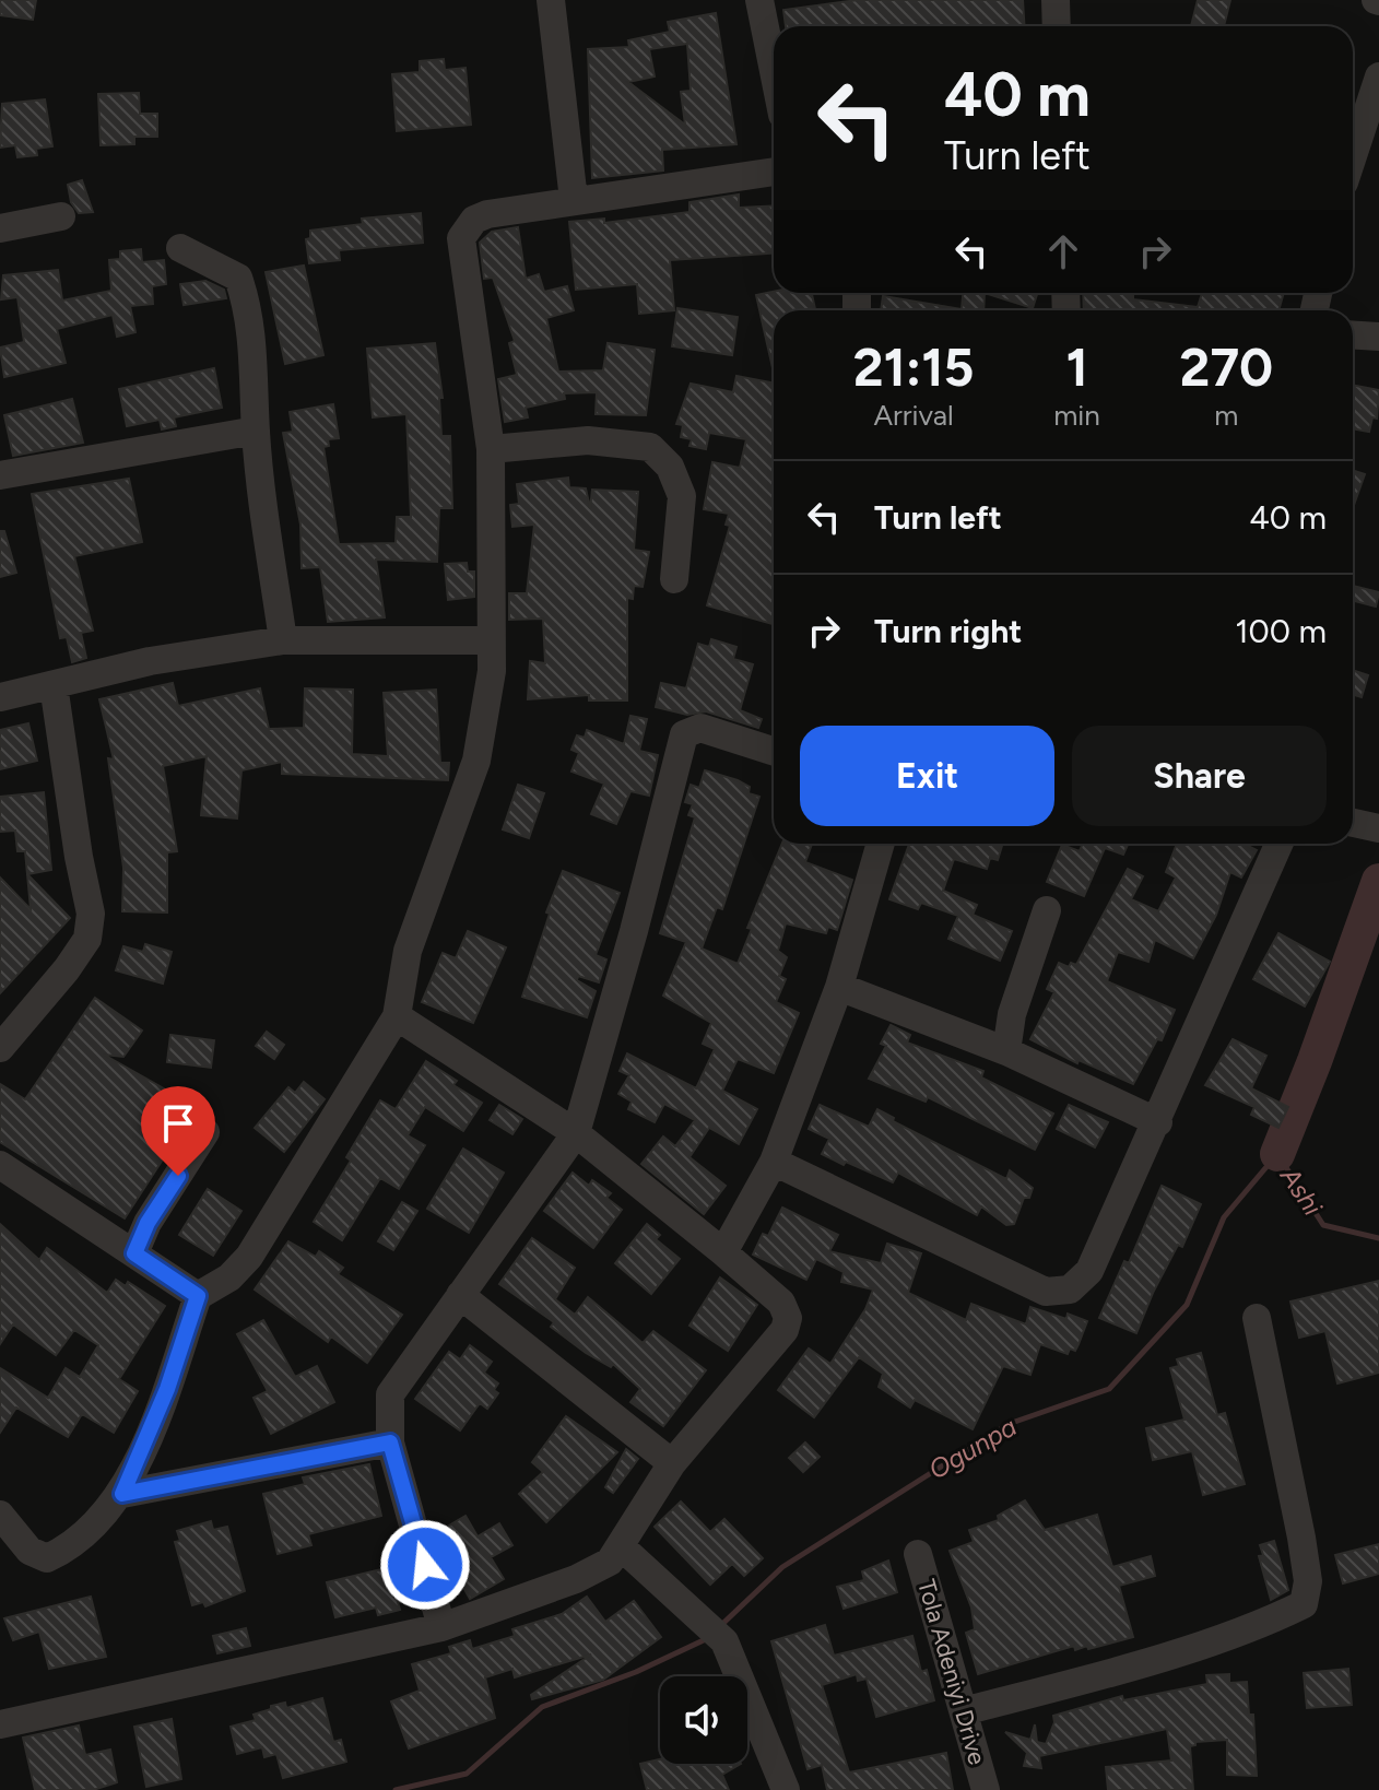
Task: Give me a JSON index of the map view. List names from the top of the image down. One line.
{"streets":{"street":["Tola Adeniyi Drive"]},"water":["Ashi","Ogunpa"],"page":{"turn":["40 m","Turn left"],"eta":["21:15","Arrival","1","min","270","m"],"list":[{"name":"Turn left","value":"40 m"},{"name":"Turn right","value":"100 m"}],"buttons":["Exit","Share"]}}
